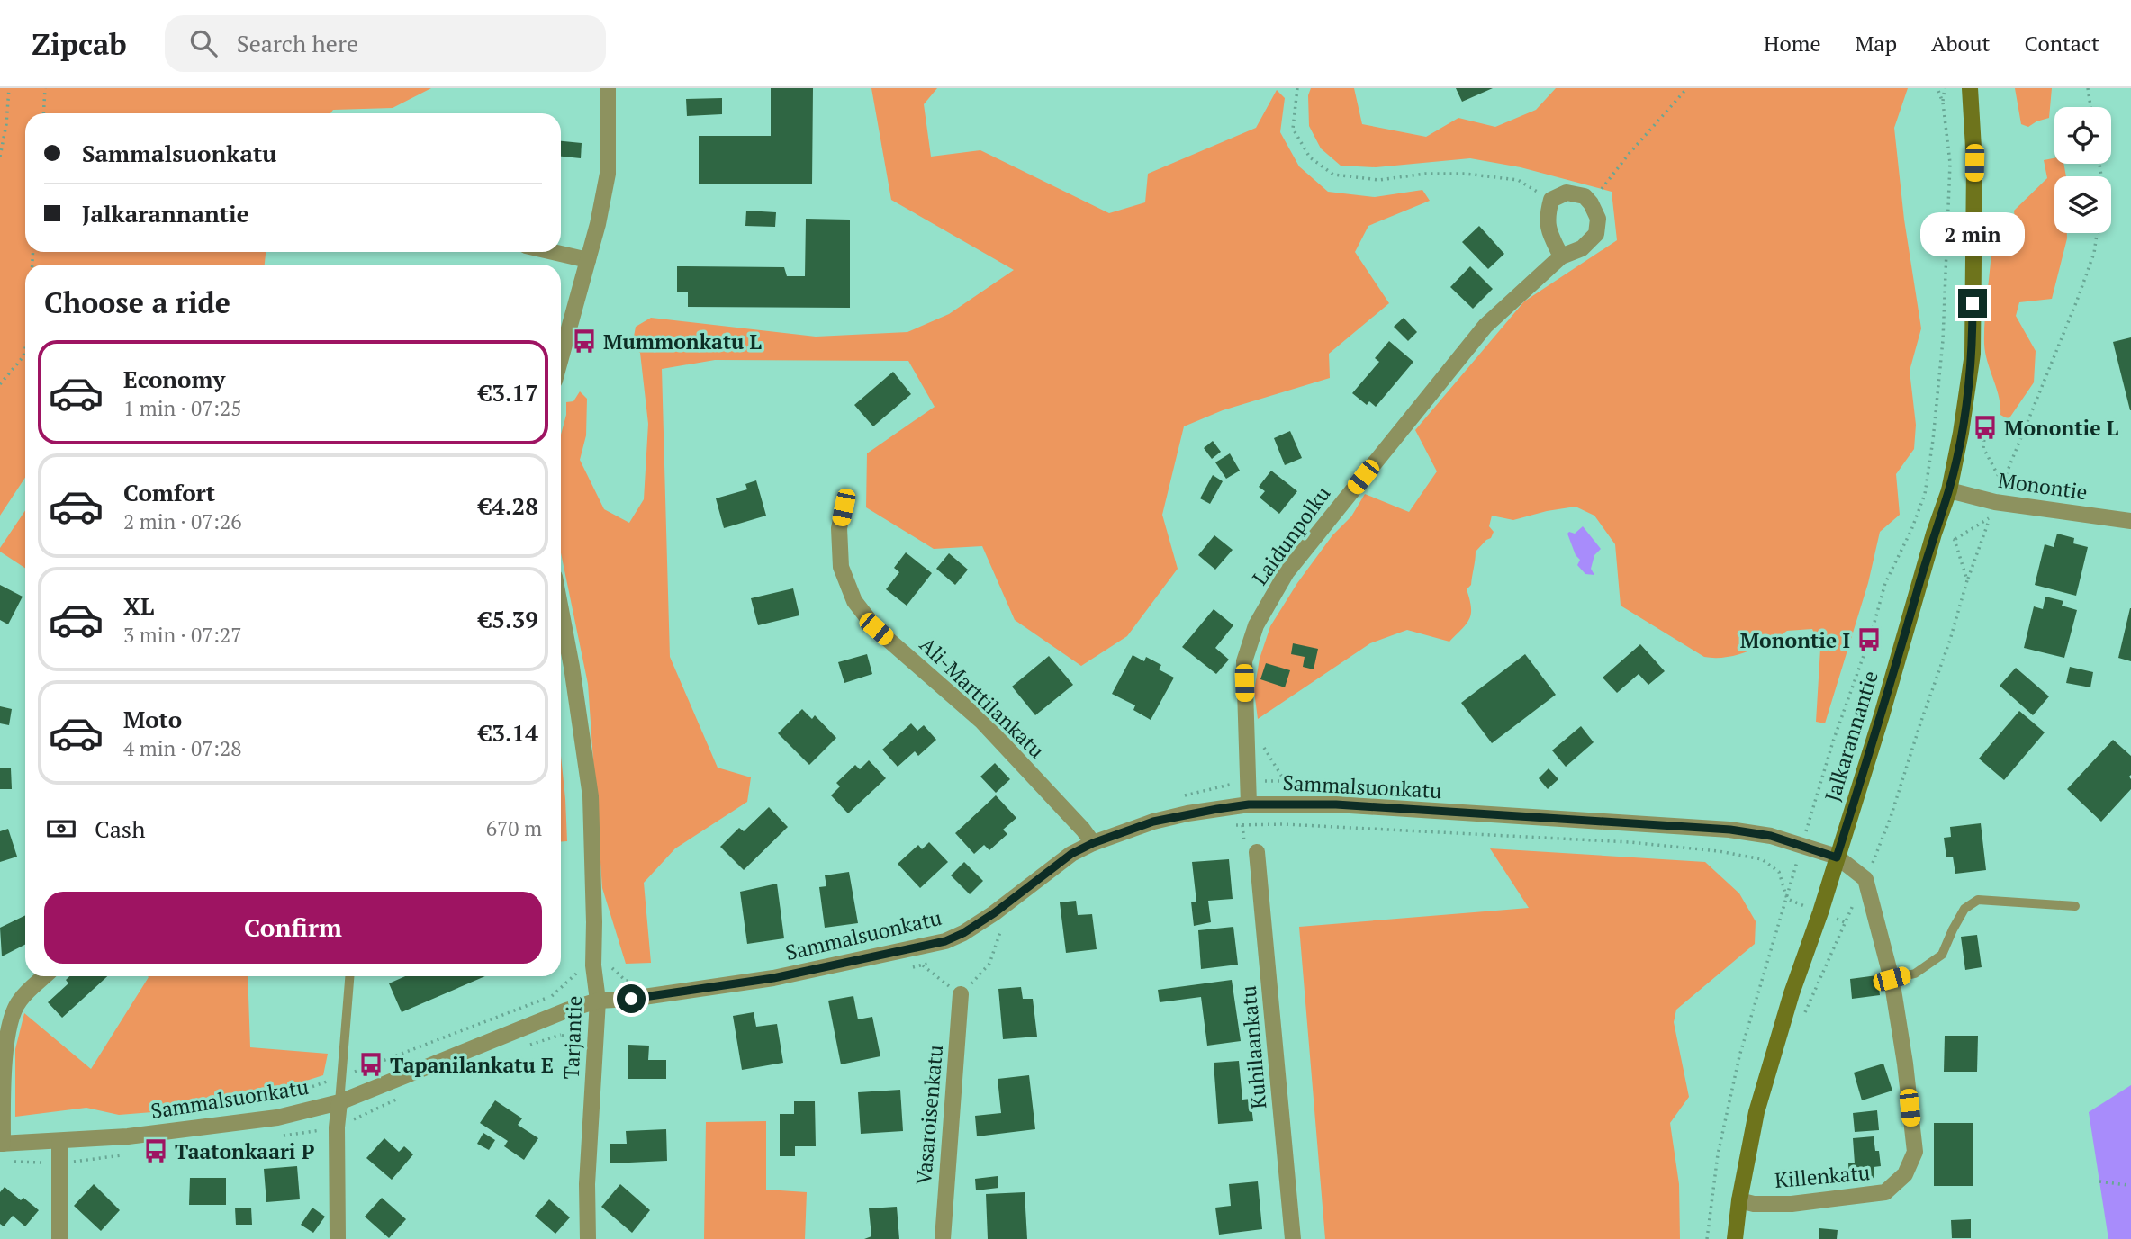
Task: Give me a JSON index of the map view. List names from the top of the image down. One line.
{"streets":{"main road":["Jalkarannantie"],"street":["Monontie","Laidunpolku","Ali-Marttilankatu","Sammalsuonkatu","Tarjantie","Kuhilaankatu","Vasaroisenkatu","Killenkatu"]},"crossings":[["Monontie","Jalkarannantie"],["Laidunpolku","Sammalsuonkatu"],["Ali-Marttilankatu","Sammalsuonkatu"],["Jalkarannantie","Sammalsuonkatu"],["Jalkarannantie","Killenkatu"],["Sammalsuonkatu","Tarjantie"],["Sammalsuonkatu","Killenkatu"]],"places":{"bus stop":["Mummonkatu L","Monontie L","Monontie I","Tapanilankatu E","Taatonkaari P"]},"page":{"header":"Zipcab","search":"Search here","nav":["Home","Map","About","Contact"],"banner":["Sammalsuonkatu","Jalkarannantie"],"bubble":"2 min","heading":"Choose a ride","list":[{"name":"Economy","note":"1 min · 07:25","value":"€3.17"},{"name":"Comfort","note":"2 min · 07:26","value":"€4.28"},{"name":"XL","note":"3 min · 07:27","value":"€5.39"},{"name":"Moto","note":"4 min · 07:28","value":"€3.14"}],"pay":["Cash","670 m"],"buttons":"Confirm"}}
